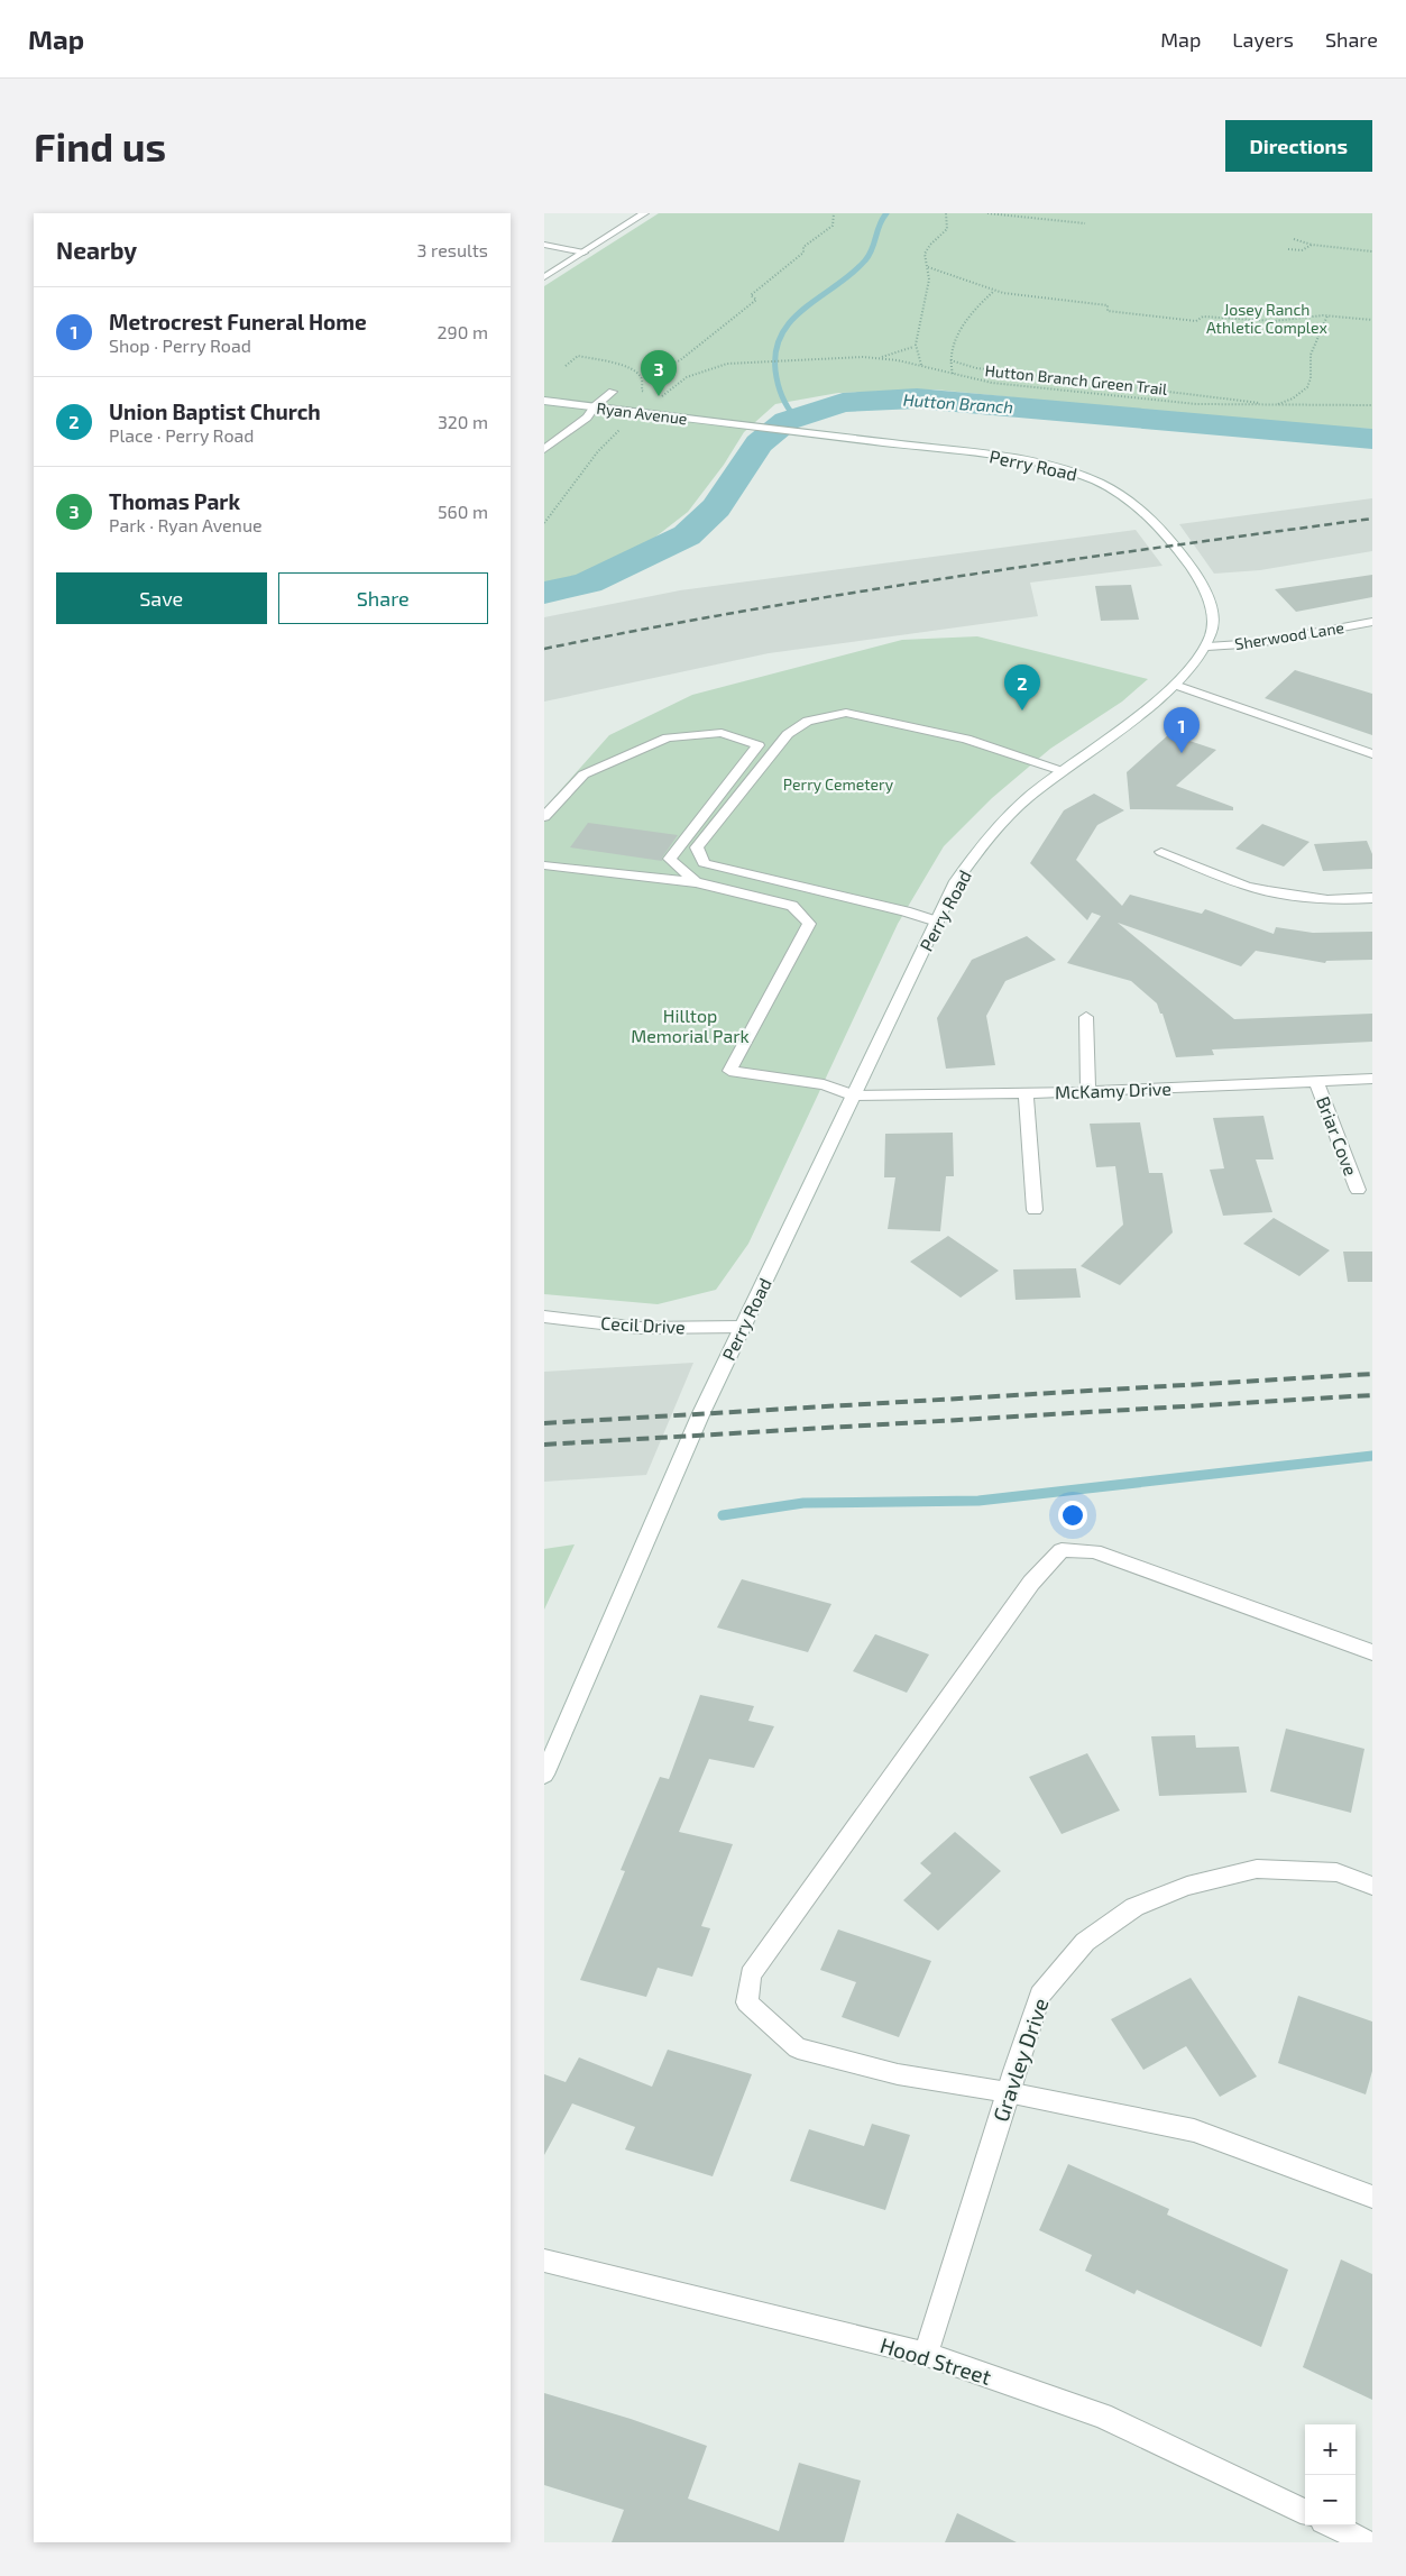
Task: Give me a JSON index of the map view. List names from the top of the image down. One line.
{"streets":{"street":["Ryan Avenue","Perry Road","Sherwood Lane","McKamy Drive","Briar Cove","Cecil Drive","Gravley Drive","Hood Street"],"path":["Hutton Branch Green Trail"]},"crossings":[["Ryan Avenue","Perry Road"],["Perry Road","Sherwood Lane"],["Perry Road","McKamy Drive"],["Perry Road","Cecil Drive"],["McKamy Drive","Briar Cove"],["Gravley Drive","Hood Street"]],"water":["Hutton Branch"],"parks":["Josey Ranch Athletic Complex","Perry Cemetery","Hilltop Memorial Park"],"page":{"header":"Map","nav":["Map","Layers","Share"],"buttons":["Directions",["Save","Share"]],"title":"Find us","heading":["Nearby","3 results"],"list":[{"mark":"1","name":"Metrocrest Funeral Home","note":"Shop · Perry Road","value":"290 m"},{"mark":"2","name":"Union Baptist Church","note":"Place · Perry Road","value":"320 m"},{"mark":"3","name":"Thomas Park","note":"Park · Ryan Avenue","value":"560 m"}],"pins":["3","2","1"],"map_buttons":["+","−"]}}
